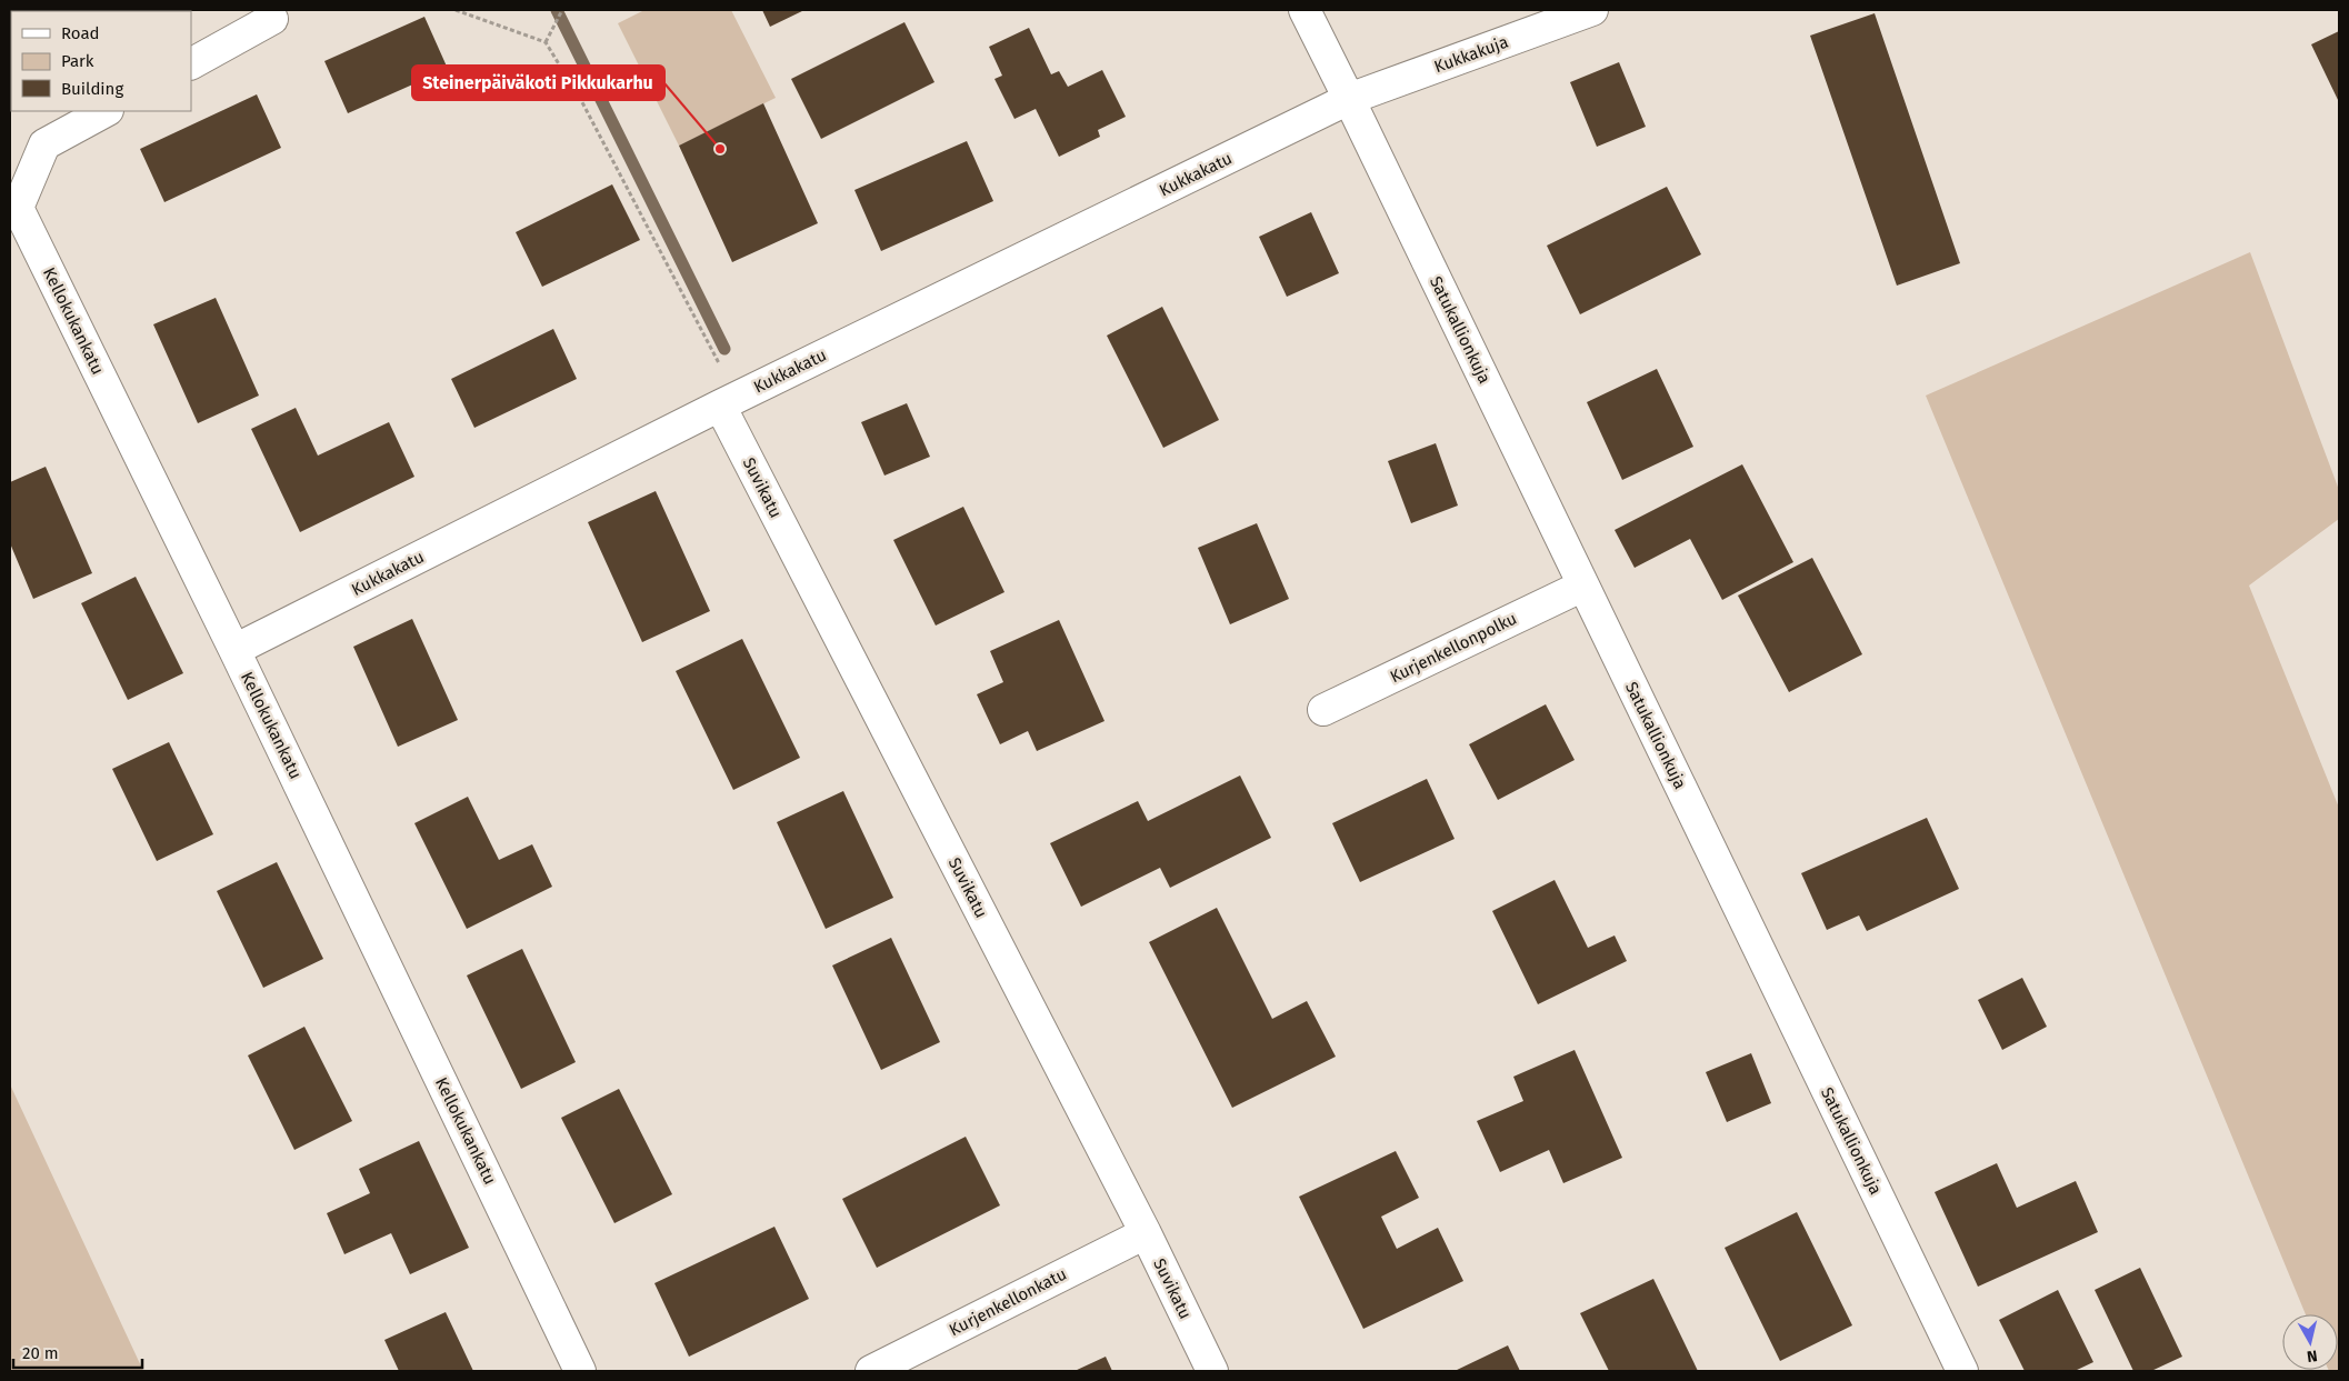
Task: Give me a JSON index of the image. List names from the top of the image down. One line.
{"streets":{"street":["Kukkakuja","Kukkakatu","Kellokukankatu","Satukallionkuja","Suvikatu","Kurjenkellonpolku","Kurjenkellonkatu"]},"crossings":[["Kukkakuja","Kukkakatu"],["Kukkakuja","Satukallionkuja"],["Kukkakatu","Kellokukankatu"],["Kukkakatu","Satukallionkuja"],["Kukkakatu","Suvikatu"],["Satukallionkuja","Kurjenkellonpolku"],["Suvikatu","Kurjenkellonkatu"]],"places":["Steinerpäiväkoti Pikkukarhu"],"legend":["Road","Park","Building"],"scale_bar":"20 m","north":"bottom"}
